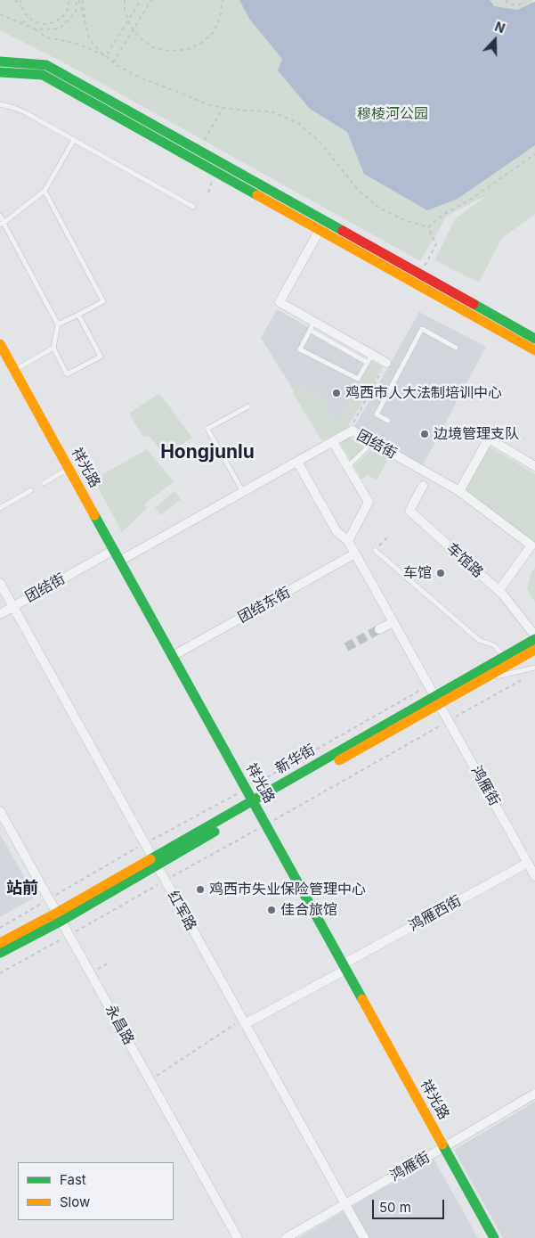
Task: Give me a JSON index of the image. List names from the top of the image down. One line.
{"streets":{"street":["团结街","祥光路","车馆路","团结东街","新华街","鸿雁街","红军路","鸿雁西街","永昌路"]},"crossings":[["团结街","祥光路"],["团结街","车馆路"],["团结街","鸿雁街"],["团结街","红军路"],["祥光路","团结东街"],["祥光路","新华街"],["祥光路","鸿雁街"],["祥光路","鸿雁西街"],["车馆路","新华街"],["团结东街","鸿雁街"],["新华街","鸿雁街"],["新华街","红军路"],["新华街","永昌路"],["鸿雁街","红军路"],["鸿雁街","鸿雁西街"],["红军路","鸿雁西街"]],"districts":["Hongjunlu","站前"],"parks":["穆棱河公园"],"places":["鸡西市人大法制培训中心","边境管理支队","车馆","鸡西市失业保险管理中心","佳合旅馆"],"legend":["Fast","Slow"],"scale_bar":"50 m","north":"top"}
